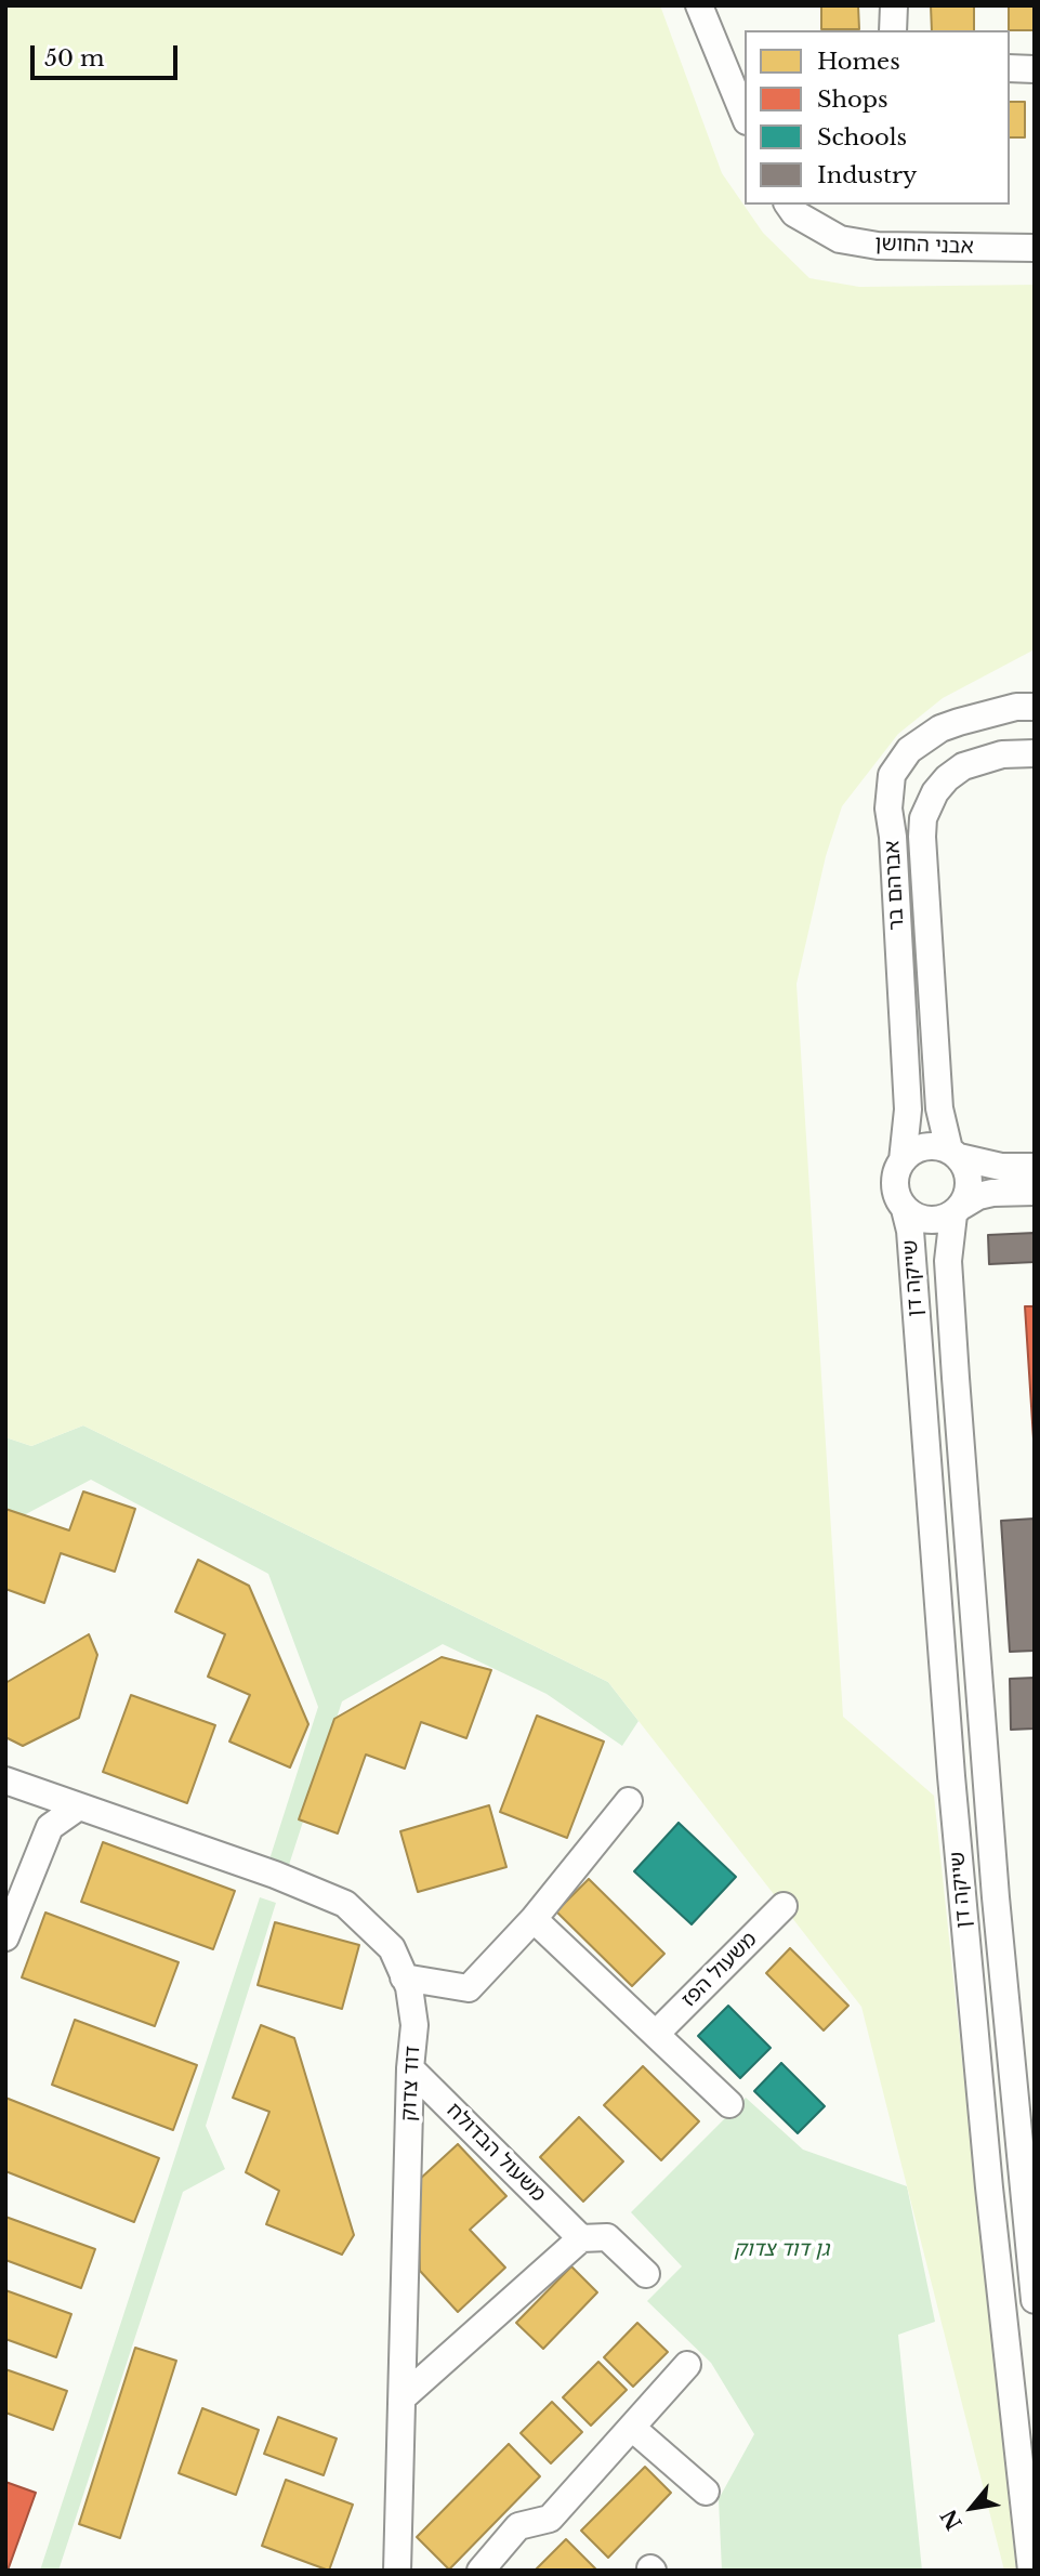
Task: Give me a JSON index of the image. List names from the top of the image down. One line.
{"streets":{"street":["אבני החושן","אברהם בר","שייקה דן","משעול הפז","דוד צדוק","משעול הבדולח"]},"crossings":[["אברהם בר","שייקה דן"],["דוד צדוק","משעול הבדולח"]],"parks":["גן דוד צדוק"],"legend":["Homes","Shops","Schools","Industry"],"scale_bar":"50 m","north":"bottom left"}
